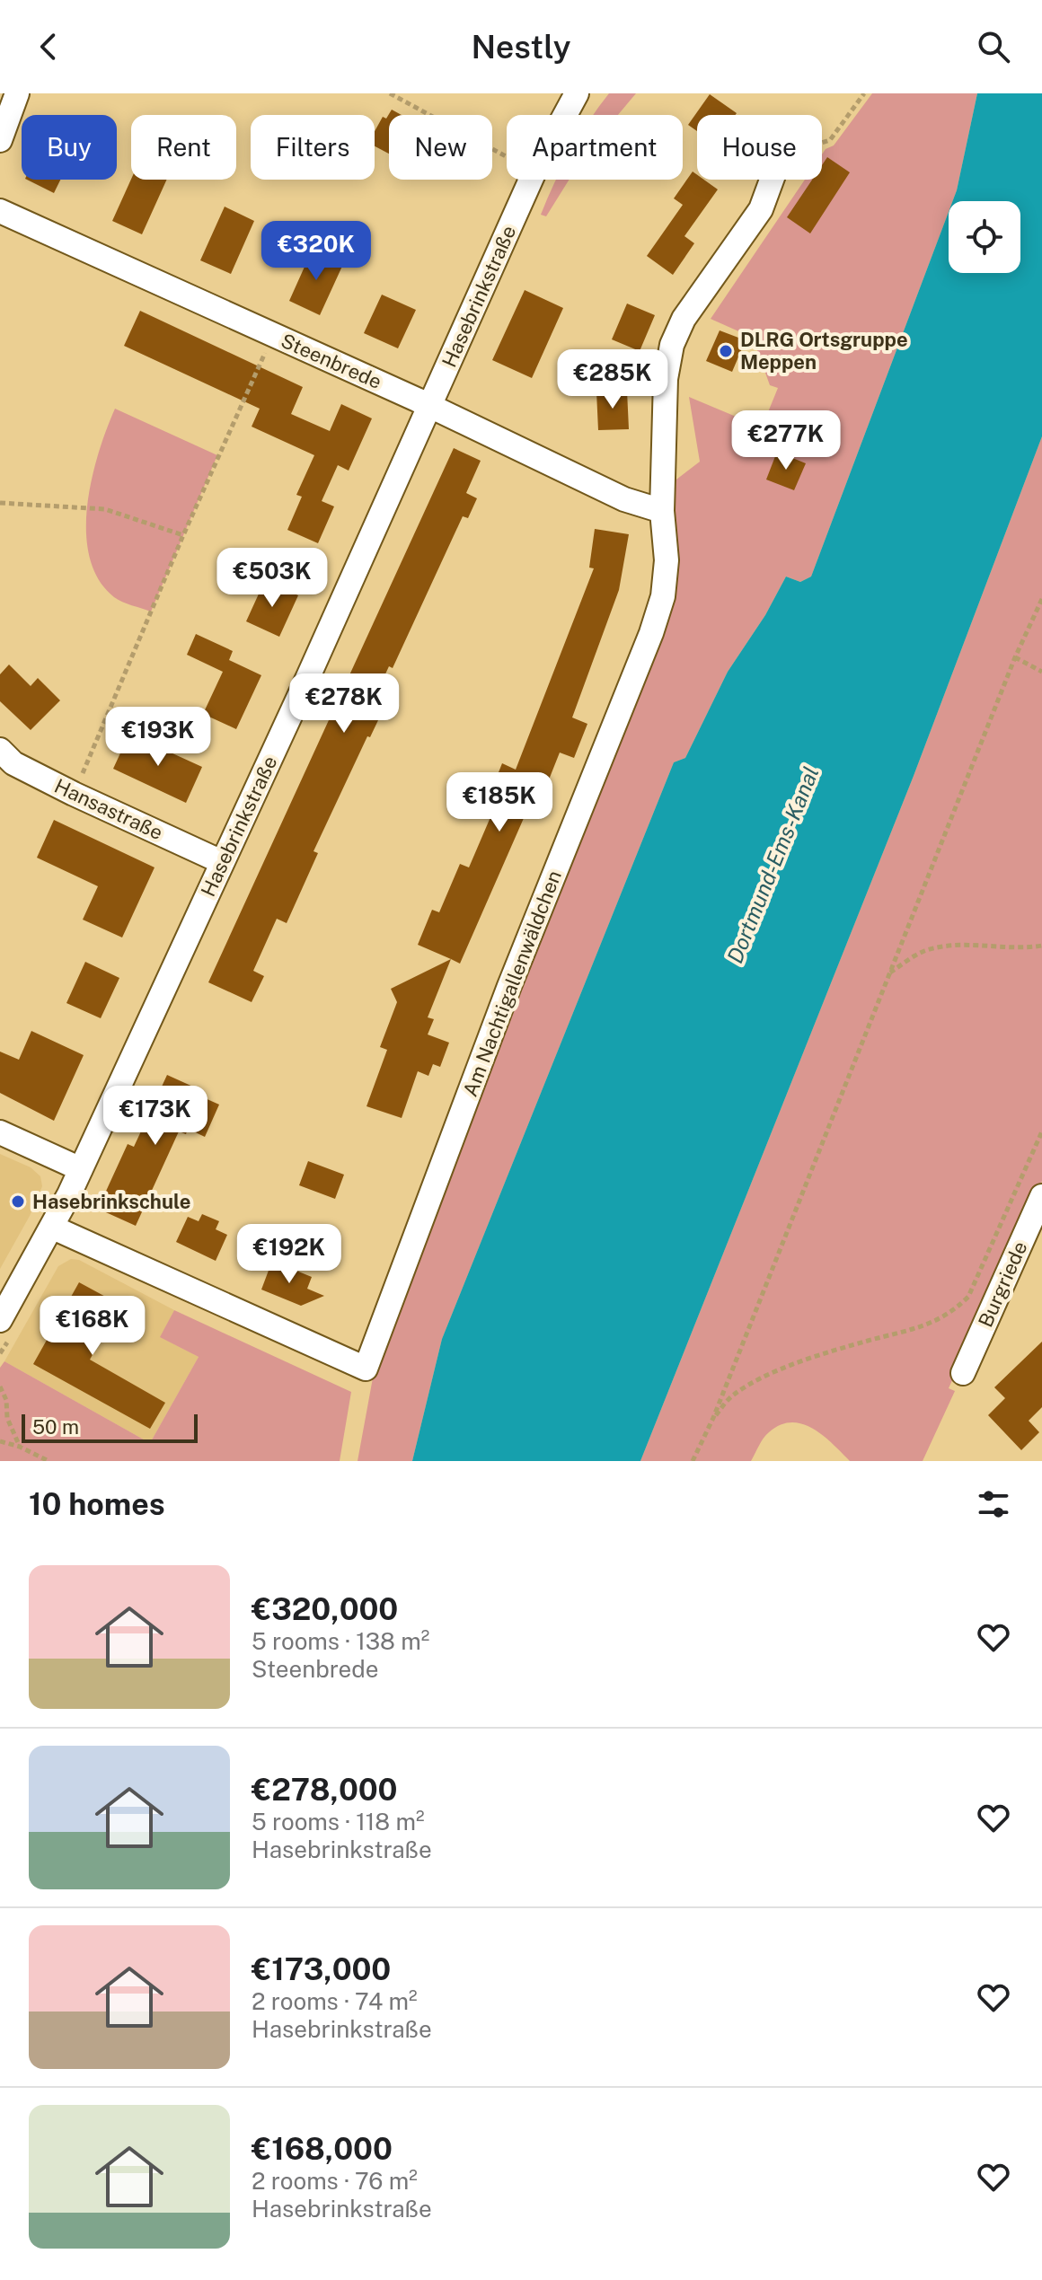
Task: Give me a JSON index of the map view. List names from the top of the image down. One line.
{"streets":{"street":["Hasebrinkstraße","Steenbrede","Hansastraße","Am Nachtigallenwäldchen","Burgriede"]},"crossings":[["Hasebrinkstraße","Steenbrede"],["Hasebrinkstraße","Hansastraße"],["Hasebrinkstraße","Am Nachtigallenwäldchen"],["Steenbrede","Am Nachtigallenwäldchen"]],"water":["Dortmund-Ems-Kanal"],"places":["DLRG Ortsgruppe Meppen","Hasebrinkschule"],"scale_bar":"50 m","page":{"header":"Nestly","chip":["Buy","Rent","Filters","New","Apartment","House"],"price":["€320K","€285K","€277K","€503K","€278K","€193K","€185K","€173K","€192K","€168K"],"scale":"50 m","heading":"10 homes","list":[{"name":"€320,000","note":"5 rooms · 138 m² · Steenbrede"},{"name":"€278,000","note":"5 rooms · 118 m² · Hasebrinkstraße"},{"name":"€173,000","note":"2 rooms · 74 m² · Hasebrinkstraße"},{"name":"€168,000","note":"2 rooms · 76 m² · Hasebrinkstraße"}]}}
